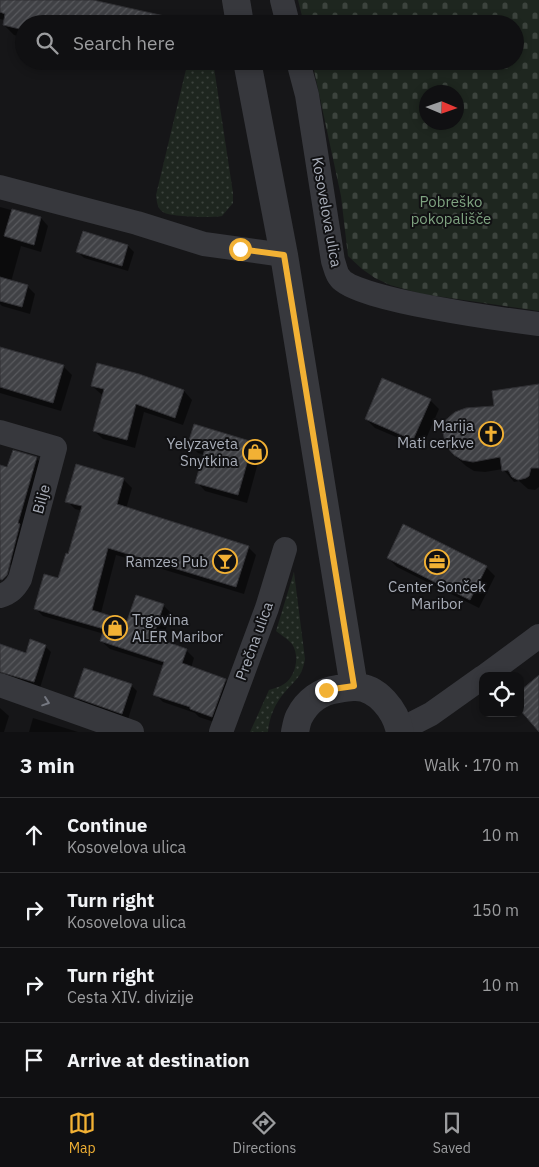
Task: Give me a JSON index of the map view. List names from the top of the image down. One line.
{"streets":{"street":["Kosovelova ulica","Bilje","Prečna ulica"]},"parks":["Pobreško pokopališče"],"places":{"church":["Marija Mati cerkve"],"shop":["Yelyzaveta Snytkina","Trgovina ALER Maribor"],"bar":["Ramzes Pub"],"office":["Center Sonček Maribor"]},"north":"right","page":{"search":"Search here","heading":["3 min","Walk · 170 m"],"list":[["Continue","Kosovelova ulica","10 m"],["Turn right","Kosovelova ulica","150 m"],["Turn right","Cesta XIV. divizije","10 m"],"Arrive at destination"],"nav":["Map","Directions","Saved"]}}
